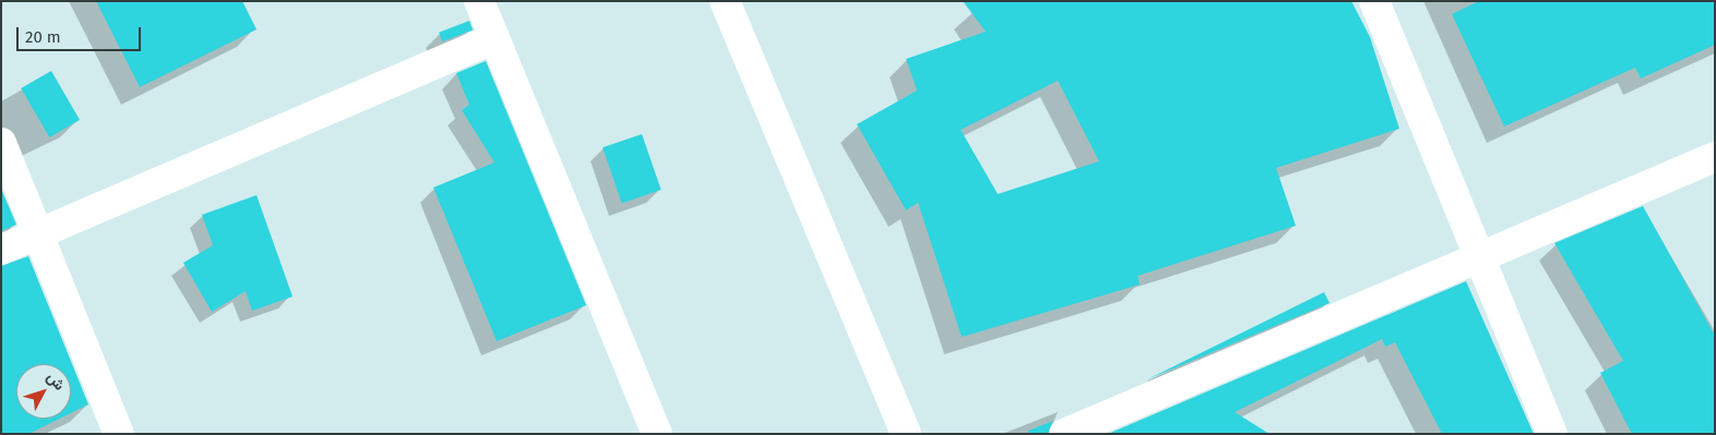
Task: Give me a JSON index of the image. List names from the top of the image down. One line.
{"scale_bar":"20 m","north":"top right"}
